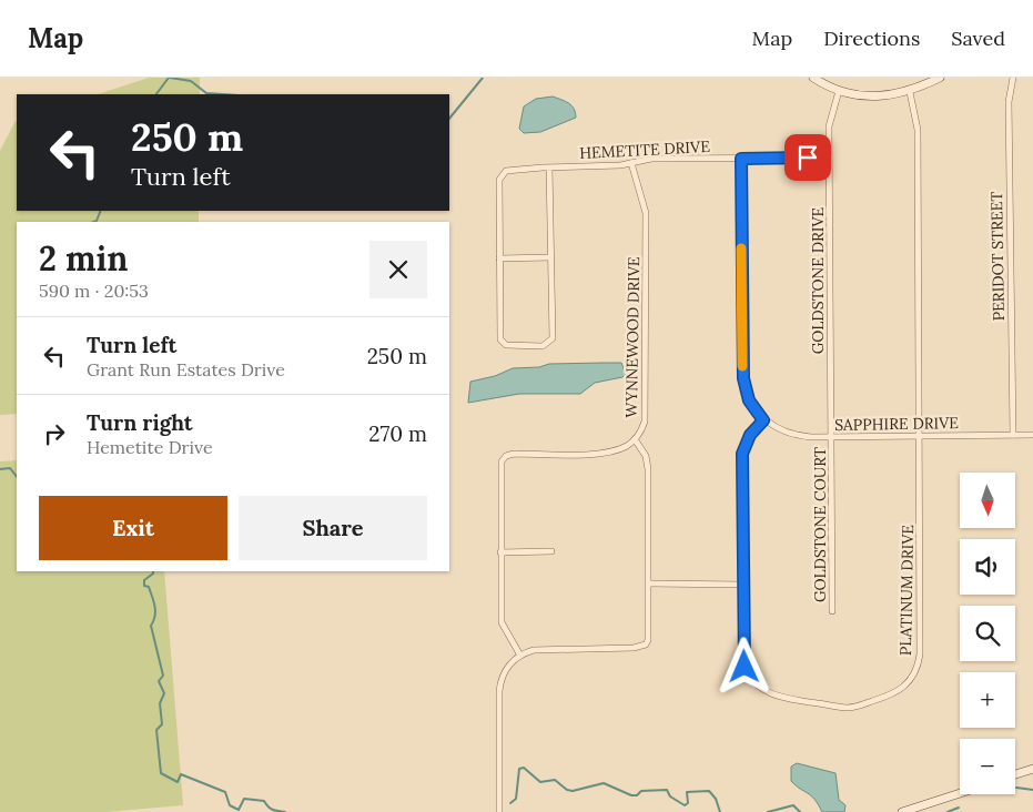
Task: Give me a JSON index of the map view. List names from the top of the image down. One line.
{"streets":{"street":["HEMETITE DRIVE","PERIDOT STREET","GOLDSTONE DRIVE","WYNNEWOOD DRIVE","SAPPHIRE DRIVE","GOLDSTONE COURT","PLATINUM DRIVE"]},"crossings":[["HEMETITE DRIVE","GOLDSTONE DRIVE"],["HEMETITE DRIVE","WYNNEWOOD DRIVE"],["PERIDOT STREET","SAPPHIRE DRIVE"],["GOLDSTONE DRIVE","SAPPHIRE DRIVE"],["GOLDSTONE DRIVE","GOLDSTONE COURT"],["SAPPHIRE DRIVE","GOLDSTONE COURT"],["SAPPHIRE DRIVE","PLATINUM DRIVE"]],"north":"bottom","page":{"header":"Map","nav":["Map","Directions","Saved"],"turn":["250 m","Turn left"],"heading":["2 min","590 m · 20:53"],"list":[{"name":"Turn left","note":"Grant Run Estates Drive","value":"250 m"},{"name":"Turn right","note":"Hemetite Drive","value":"270 m"}],"map_buttons":["+","−"],"buttons":["Exit","Share"]}}
